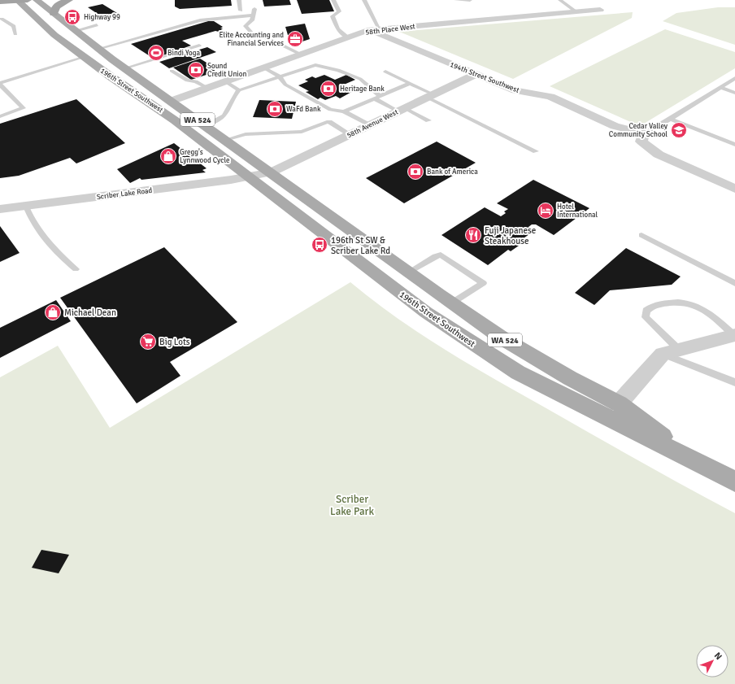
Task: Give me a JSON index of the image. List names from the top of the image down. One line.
{"streets":{"main road":["196th Street Southwest","WA 524"],"street":["58th Place West","194th Street Southwest","58th Avenue West","Scriber Lake Road"]},"crossings":[["58th Place West","194th Street Southwest"],["58th Place West","196th Street Southwest"],["194th Street Southwest","58th Avenue West"],["196th Street Southwest","58th Avenue West"],["196th Street Southwest","Scriber Lake Road"]],"parks":["Scriber Lake Park"],"places":{"bus stop":["Highway 99","196th St SW & Scriber Lake Rd"],"office":["Elite Accounting and Financial Services"],"sports":["Bindi Yoga"],"bank":["Sound Credit Union","Heritage Bank","WaFd Bank","Bank of America"],"school or university":["Cedar Valley Community School"],"shop":["Gregg's Lynnwood Cycle","Michael Dean"],"hotel":["Hotel International"],"restaurant":["Fuji Japanese Steakhouse"],"supermarket":["Big Lots"]},"north":"top right"}
